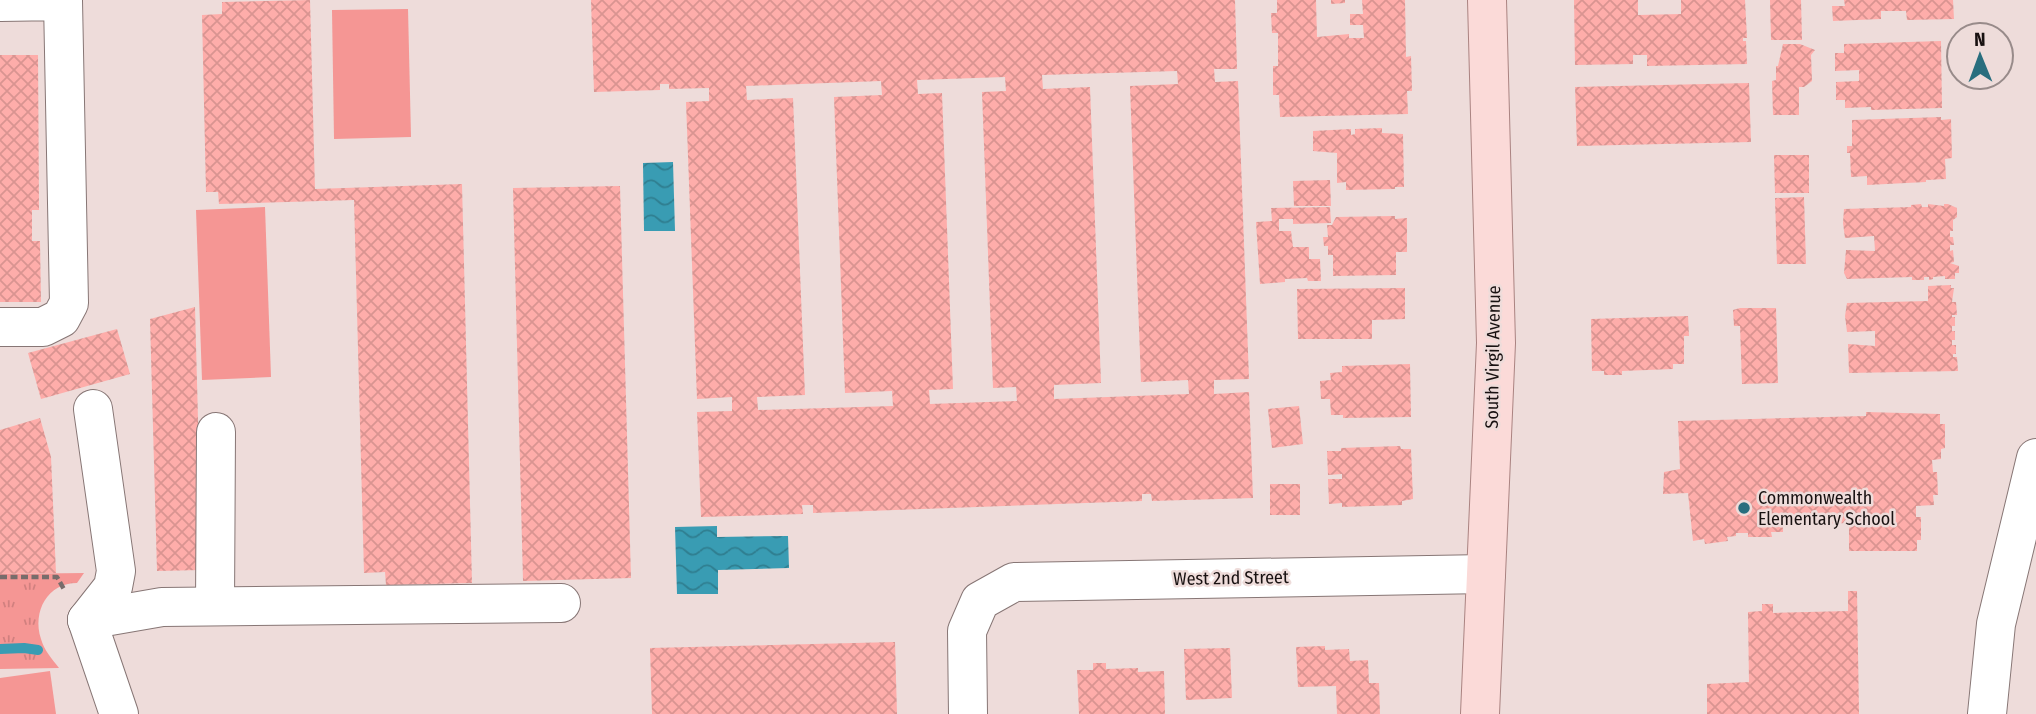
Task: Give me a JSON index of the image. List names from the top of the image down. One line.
{"streets":{"main road":["South Virgil Avenue"],"street":["West 2nd Street"]},"crossings":[["South Virgil Avenue","West 2nd Street"]],"places":["Commonwealth Elementary School"],"north":"top"}
